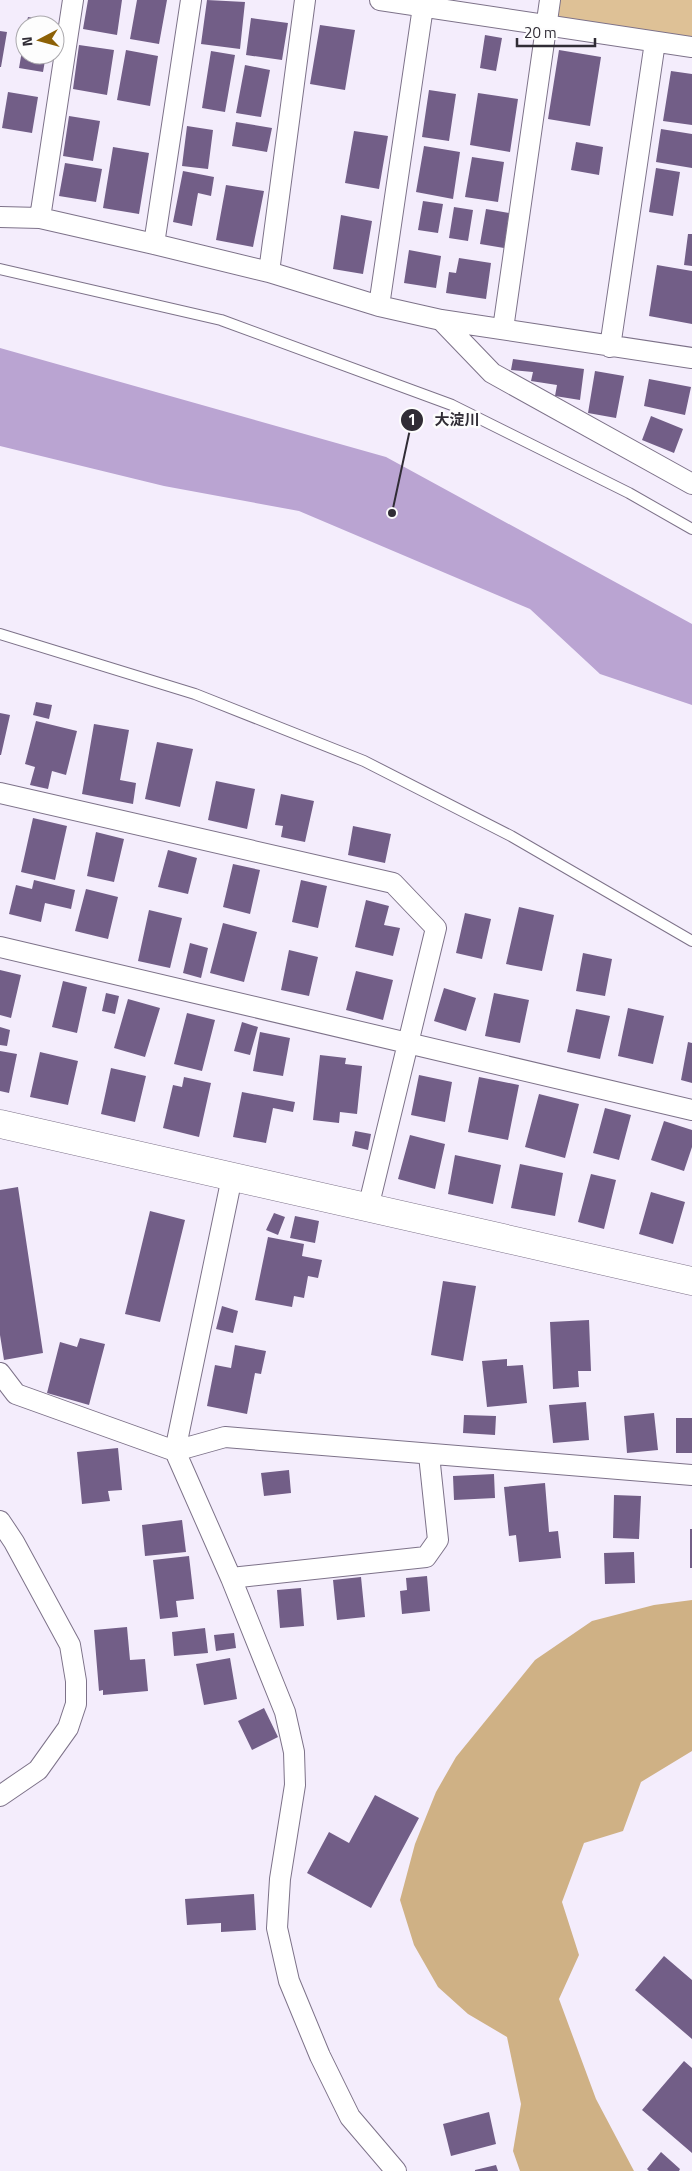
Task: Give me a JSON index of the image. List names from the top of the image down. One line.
{"places":["大淀川"],"scale_bar":"20 m","north":"left"}
